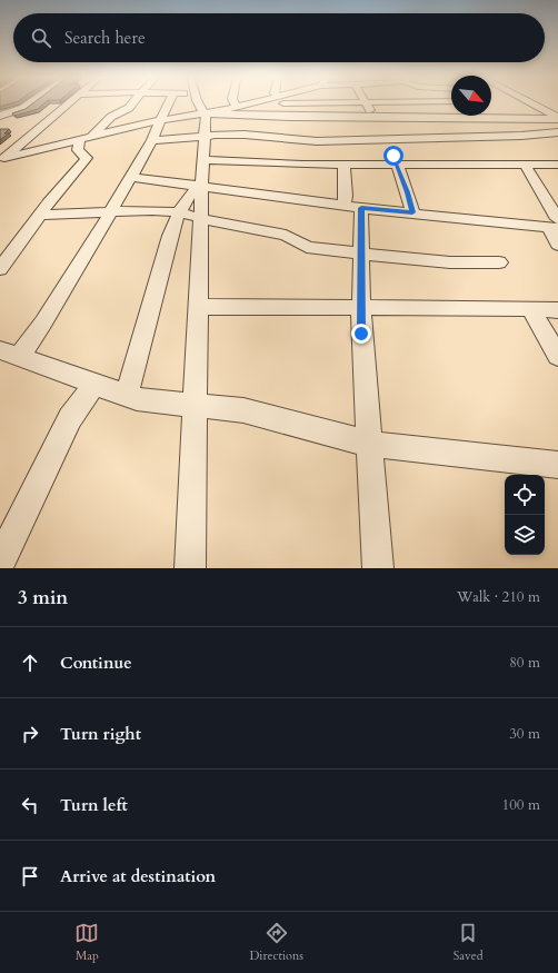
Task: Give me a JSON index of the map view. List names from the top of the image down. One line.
{"north":"bottom right","page":{"search":"Search here","heading":["3 min","Walk · 210 m"],"list":[["Continue","80 m"],["Turn right","30 m"],["Turn left","100 m"],"Arrive at destination"],"nav":["Map","Directions","Saved"]}}
